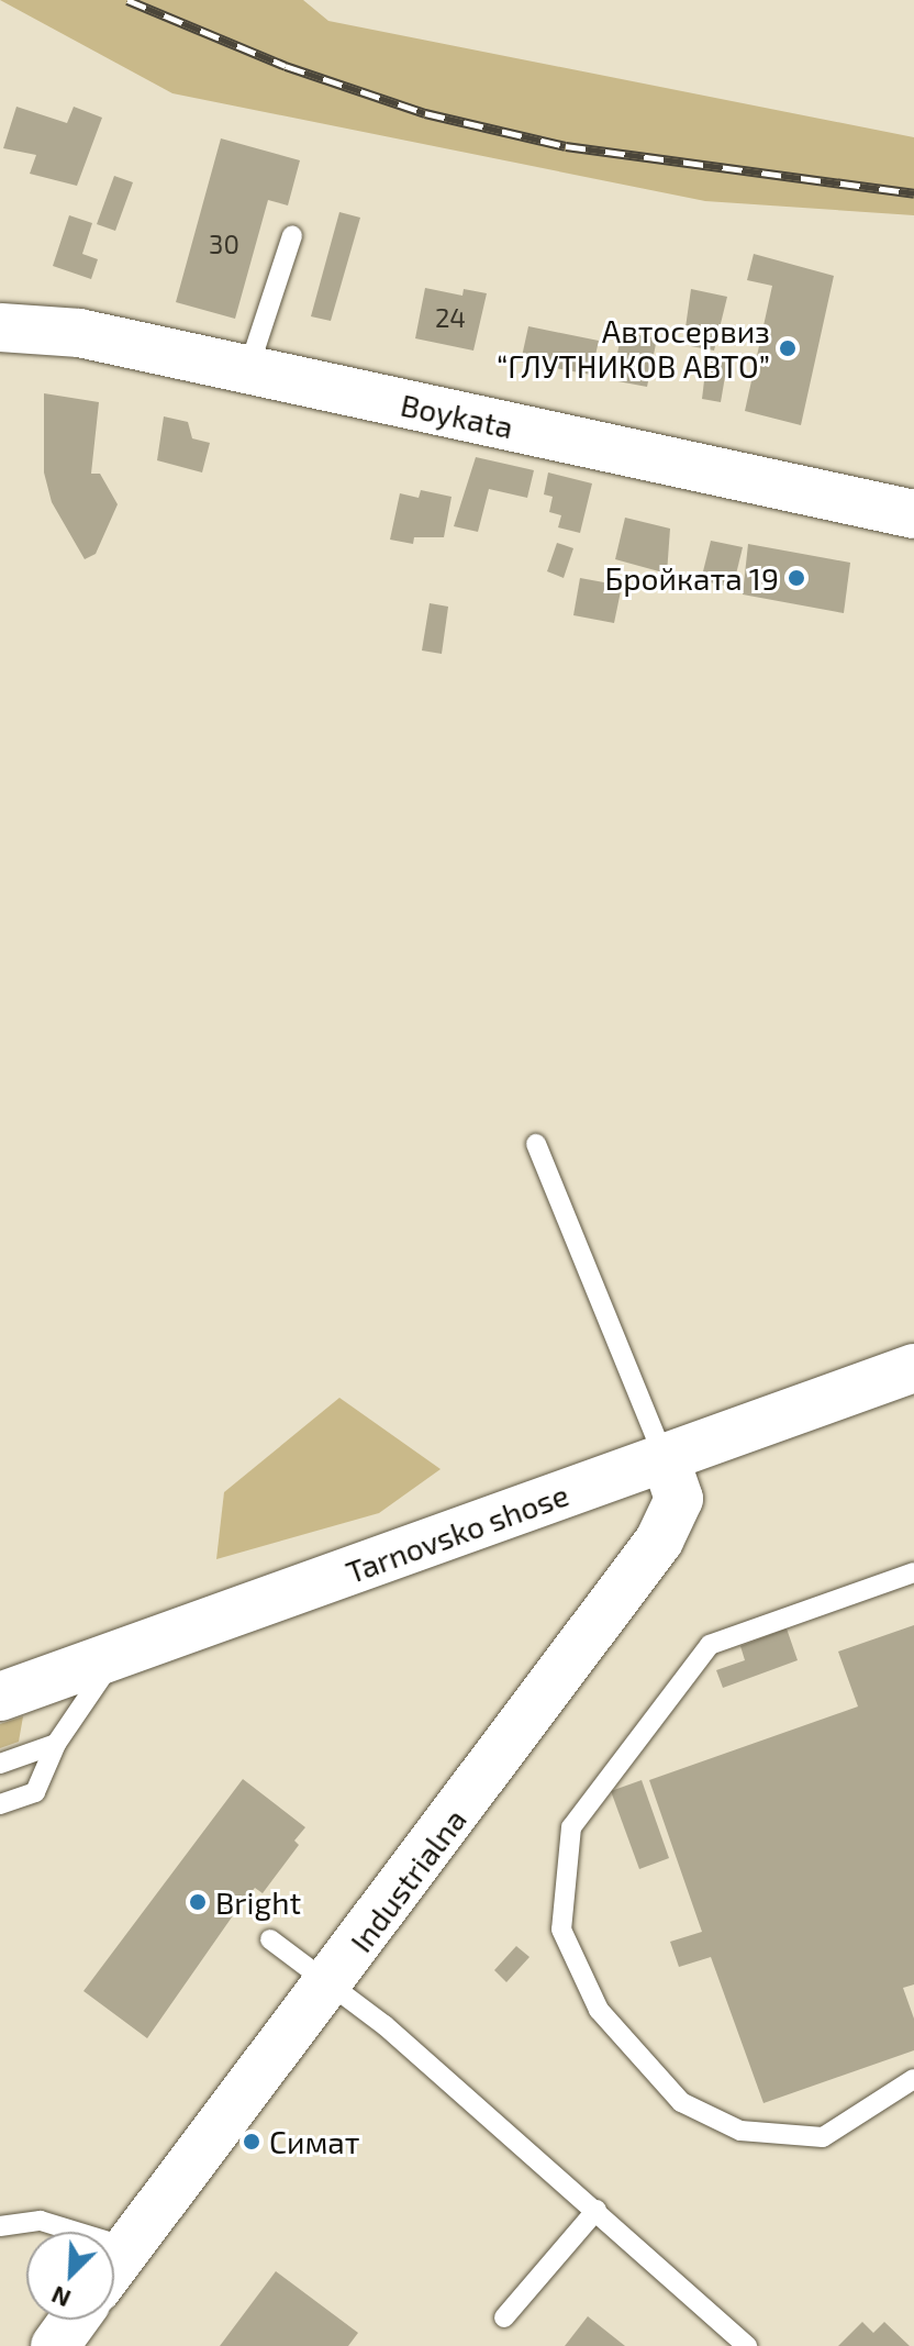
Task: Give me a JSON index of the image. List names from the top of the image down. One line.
{"streets":{"main road":["Boykata","Tarnovsko shose","Industrialna"]},"crossings":[["Tarnovsko shose","Industrialna"]],"places":["Автосервиз “ГЛУТНИКОВ АВТО”","Бройката 19","Bright","Симат"],"house_numbers":["30","24"],"north":"bottom left"}
